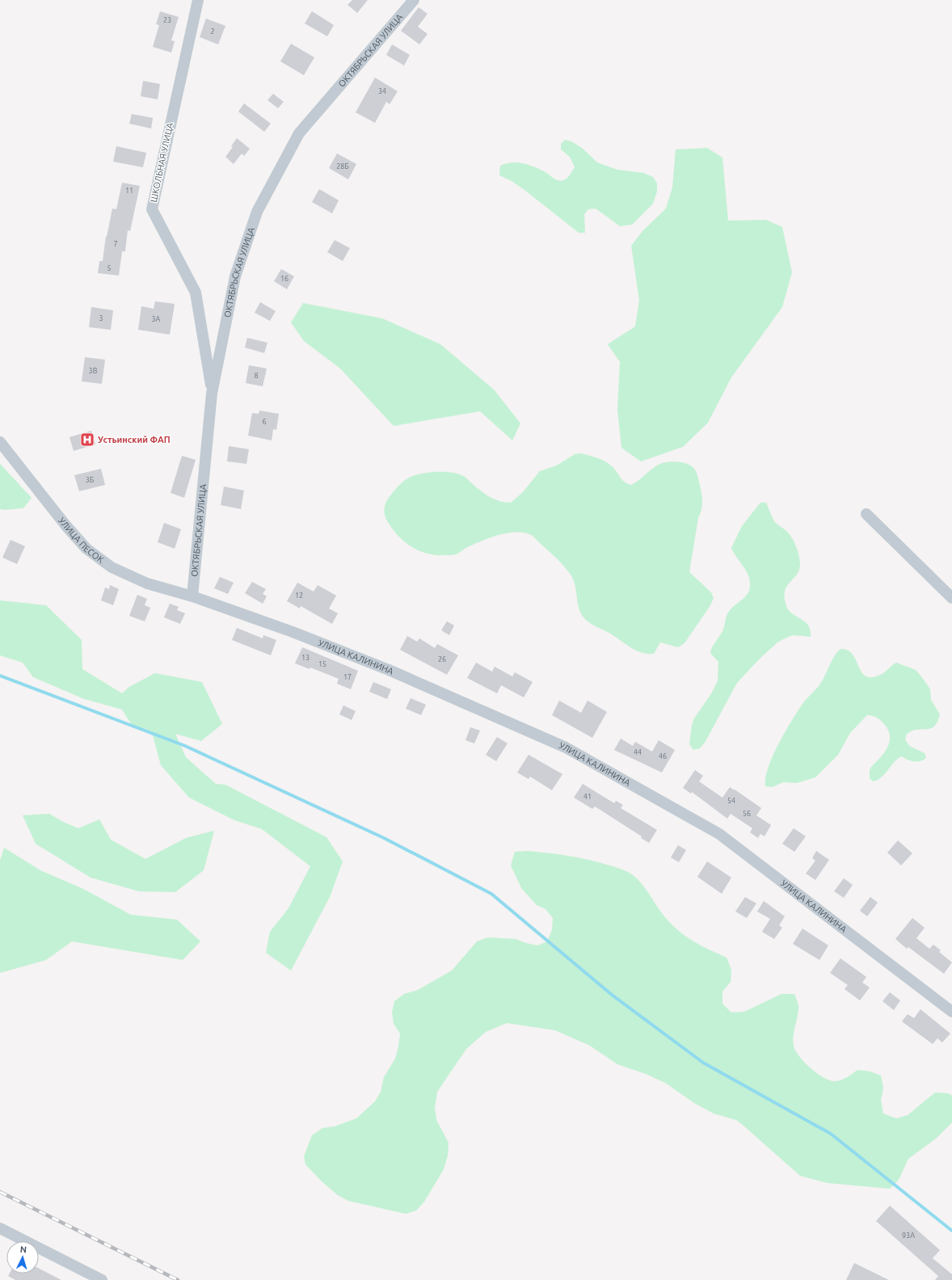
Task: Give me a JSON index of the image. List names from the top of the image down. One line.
{"streets":{"street":["ОКТЯБРЬСКАЯ УЛИЦА","ШКОЛЬНАЯ УЛИЦА","УЛИЦА ПЕСОК","УЛИЦА КАЛИНИНА"]},"crossings":[["ОКТЯБРЬСКАЯ УЛИЦА","ШКОЛЬНАЯ УЛИЦА"],["ОКТЯБРЬСКАЯ УЛИЦА","УЛИЦА ПЕСОК"],["ОКТЯБРЬСКАЯ УЛИЦА","УЛИЦА КАЛИНИНА"],["УЛИЦА ПЕСОК","УЛИЦА КАЛИНИНА"]],"places":{"hospital":["Устьинский ФАП"]},"house_numbers":["23","2","34","28Б","11","7","5","16","3","3А","3В","8","6","3Б","12","13","26","15","17","44","46","41","54","56","93А"],"north":"top"}
